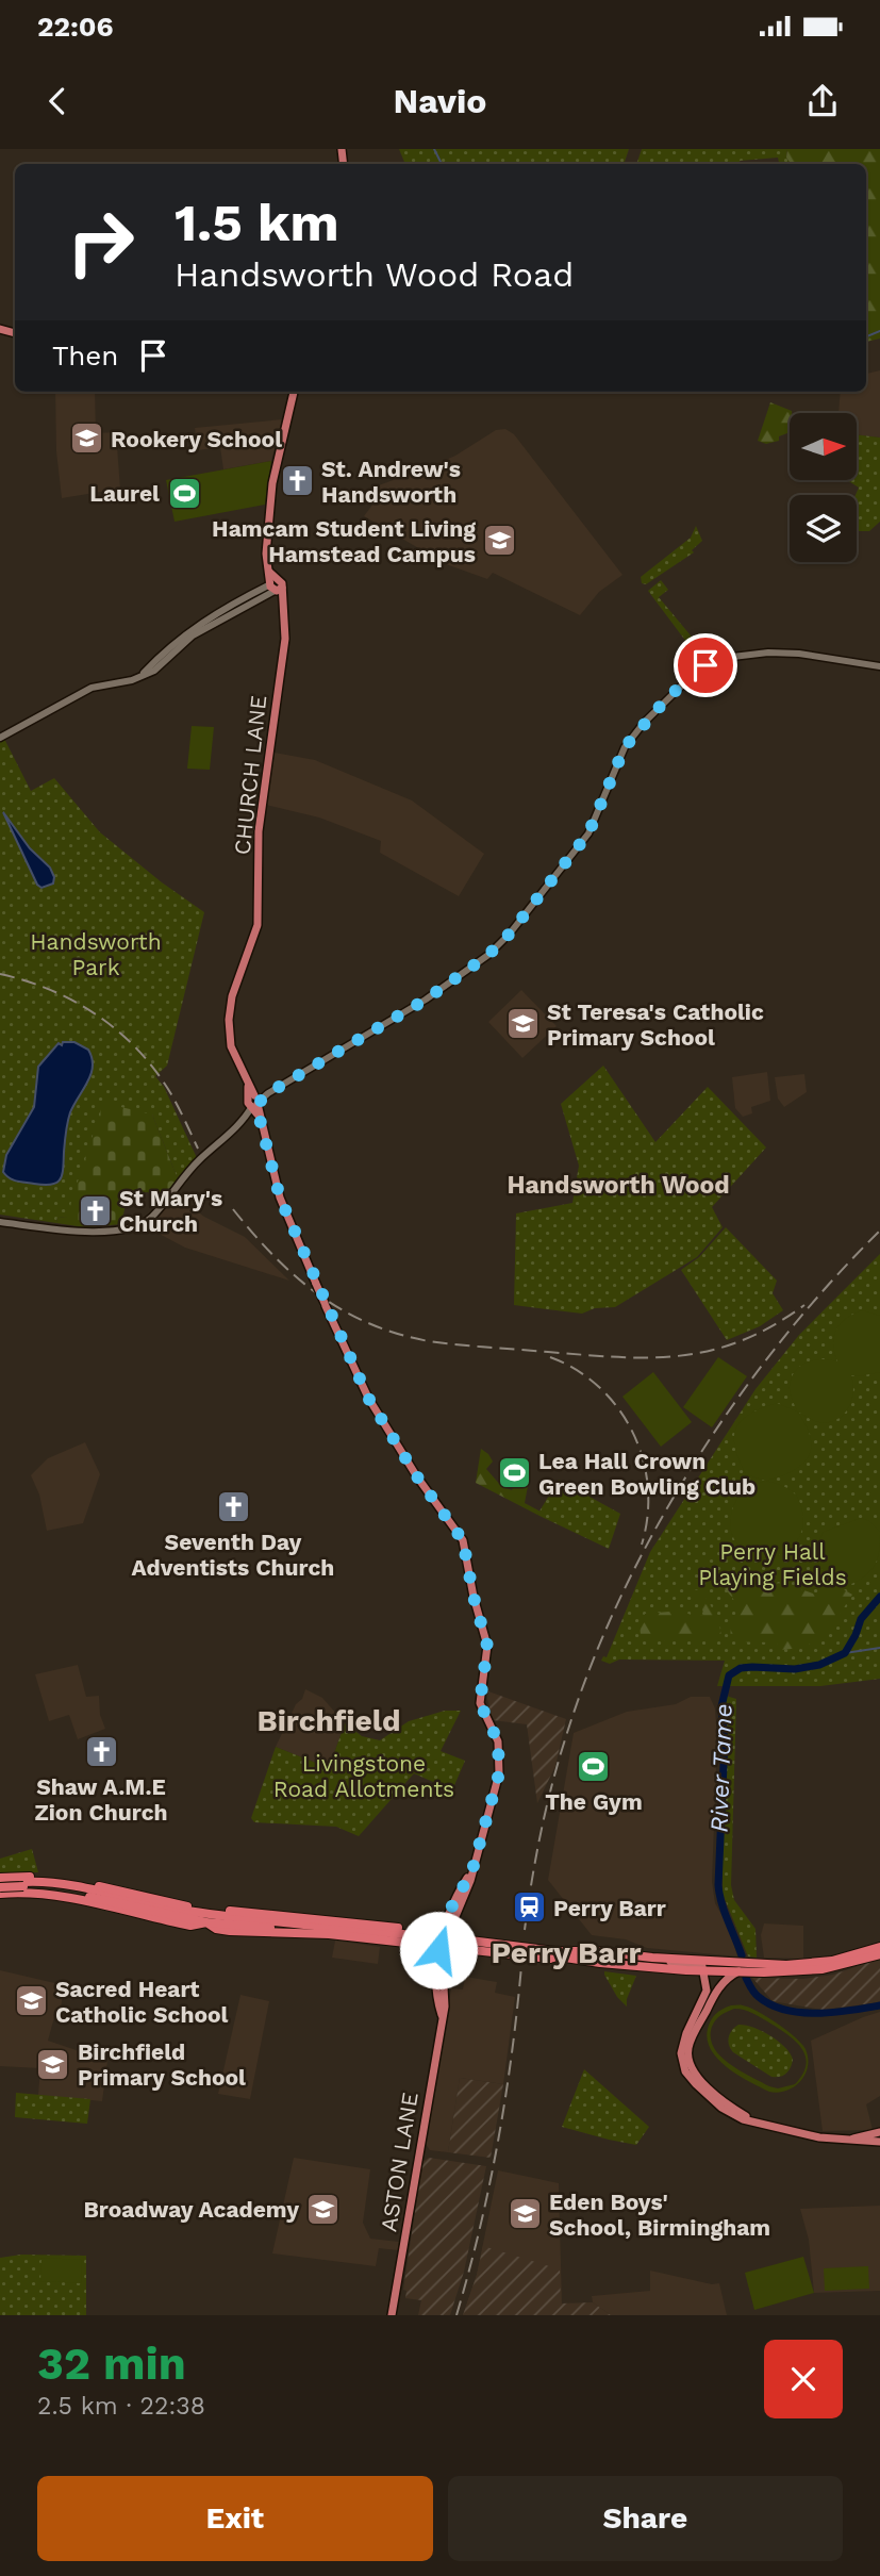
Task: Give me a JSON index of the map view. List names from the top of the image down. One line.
{"streets":{"main road":["CHURCH LANE","ASTON LANE"]},"crossings":[["CHURCH LANE","ASTON LANE"]],"districts":["Handsworth Wood","Birchfield","Perry Barr"],"water":["River Tame"],"parks":["Handsworth Park","Perry Hall Playing Fields","Livingstone Road Allotments"],"places":{"school or university":["Rookery School","Hamcam Student Living Hamstead Campus","St Teresa's Catholic Primary School","Sacred Heart Catholic School","Birchfield Primary School","Broadway Academy","Eden Boys' School, Birmingham"],"church":["St. Andrew's Handsworth","St Mary's Church","Seventh Day Adventists Church","Shaw A.M.E Zion Church"],"sports":["Laurel","Lea Hall Crown Green Bowling Club","The Gym"],"station":["Perry Barr"]},"north":"right","page":{"status":"22:06","header":"Navio","turn":["1.5 km","Handsworth Wood Road"],"then":"Then","heading":["32 min","2.5 km · 22:38"],"buttons":["Exit","Share"]}}
